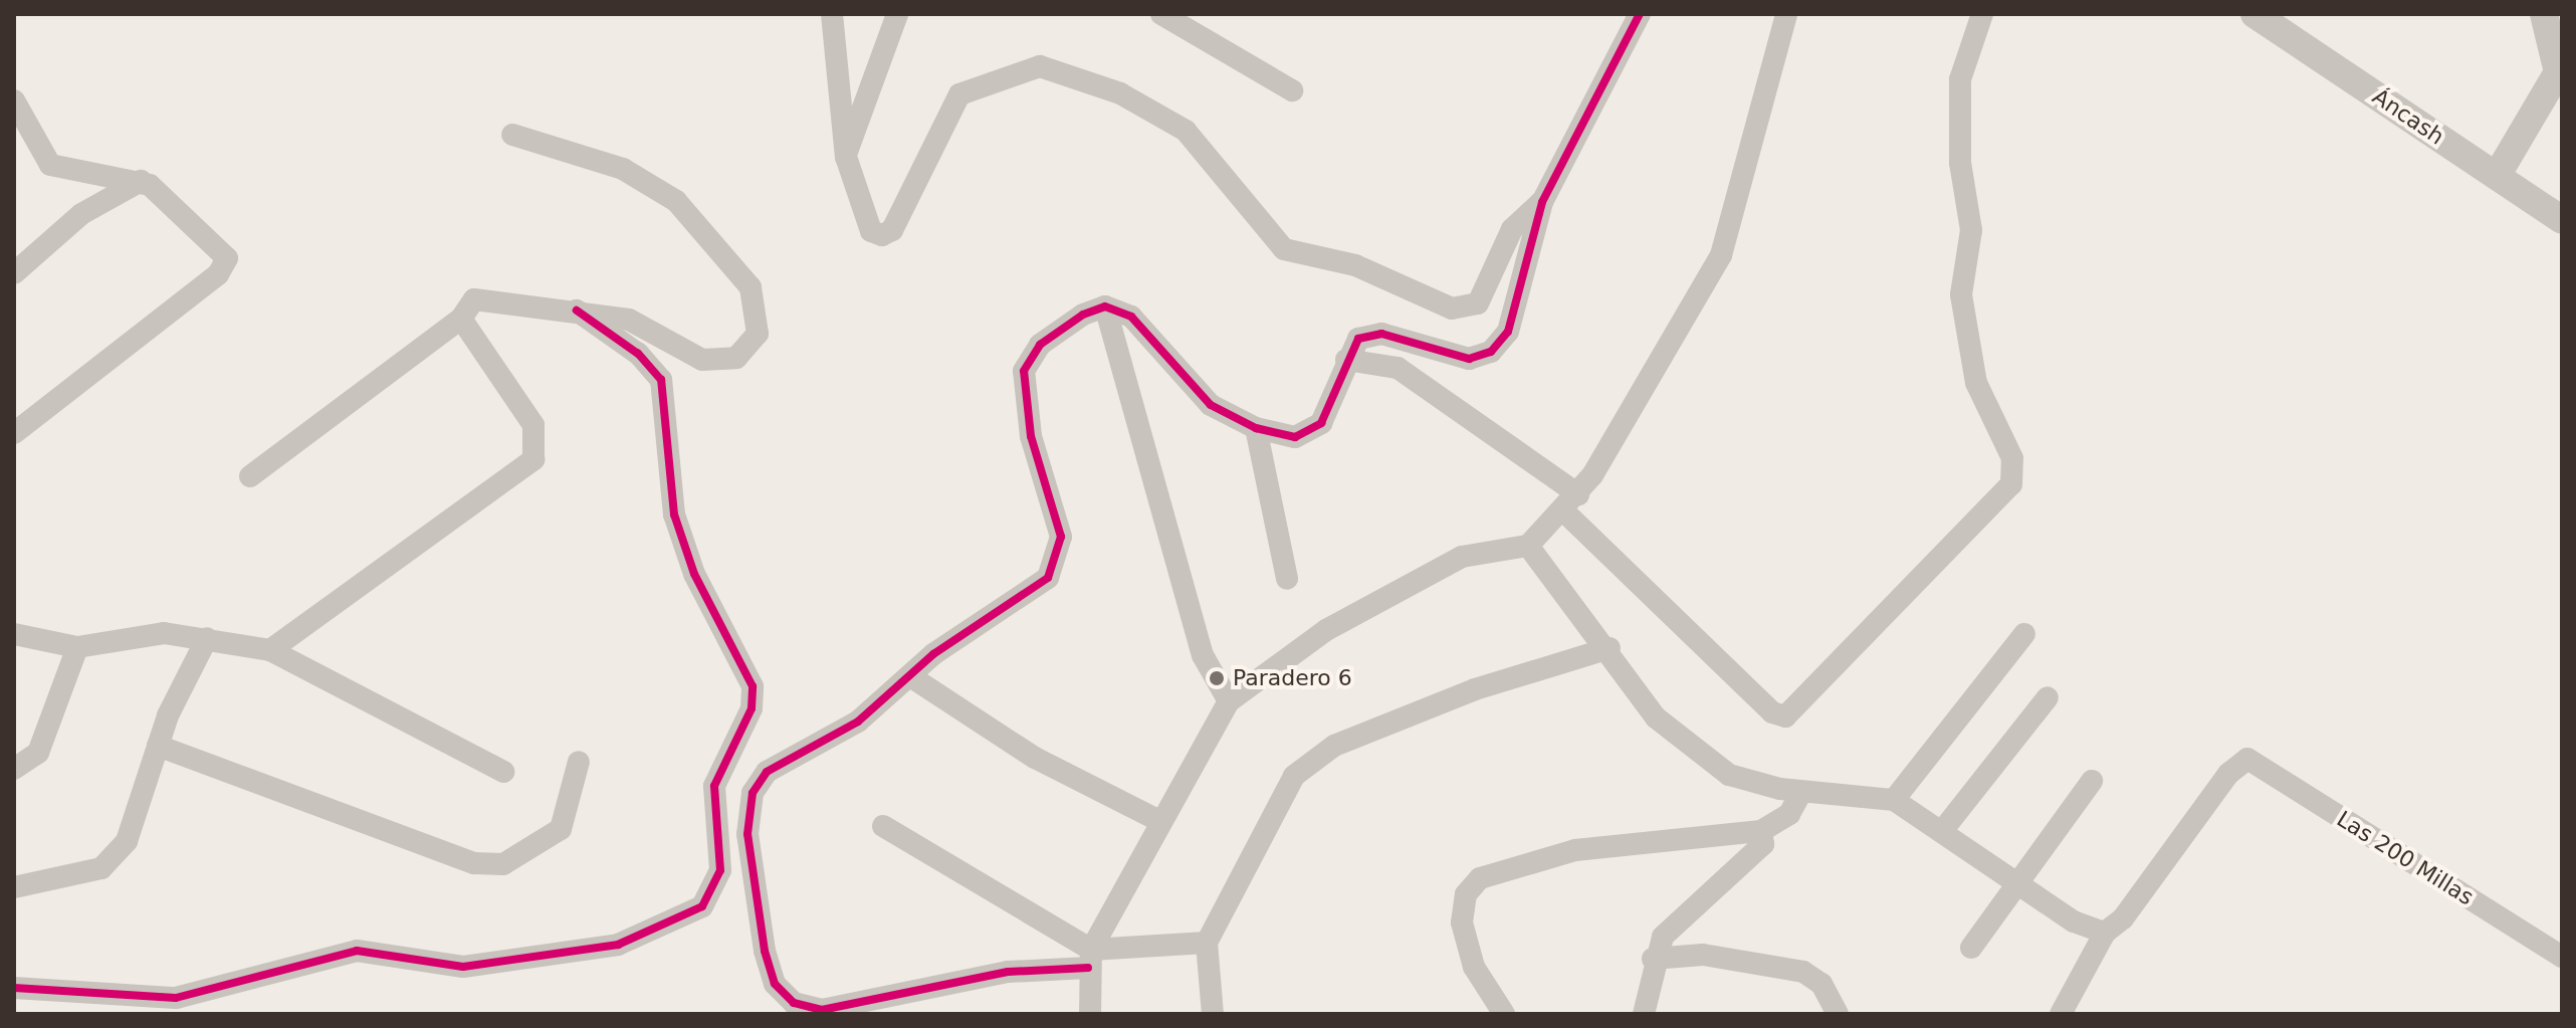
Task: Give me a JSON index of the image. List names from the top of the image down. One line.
{"streets":{"street":["Áncash","Las 200 Millas"]},"places":["Paradero 6"]}
